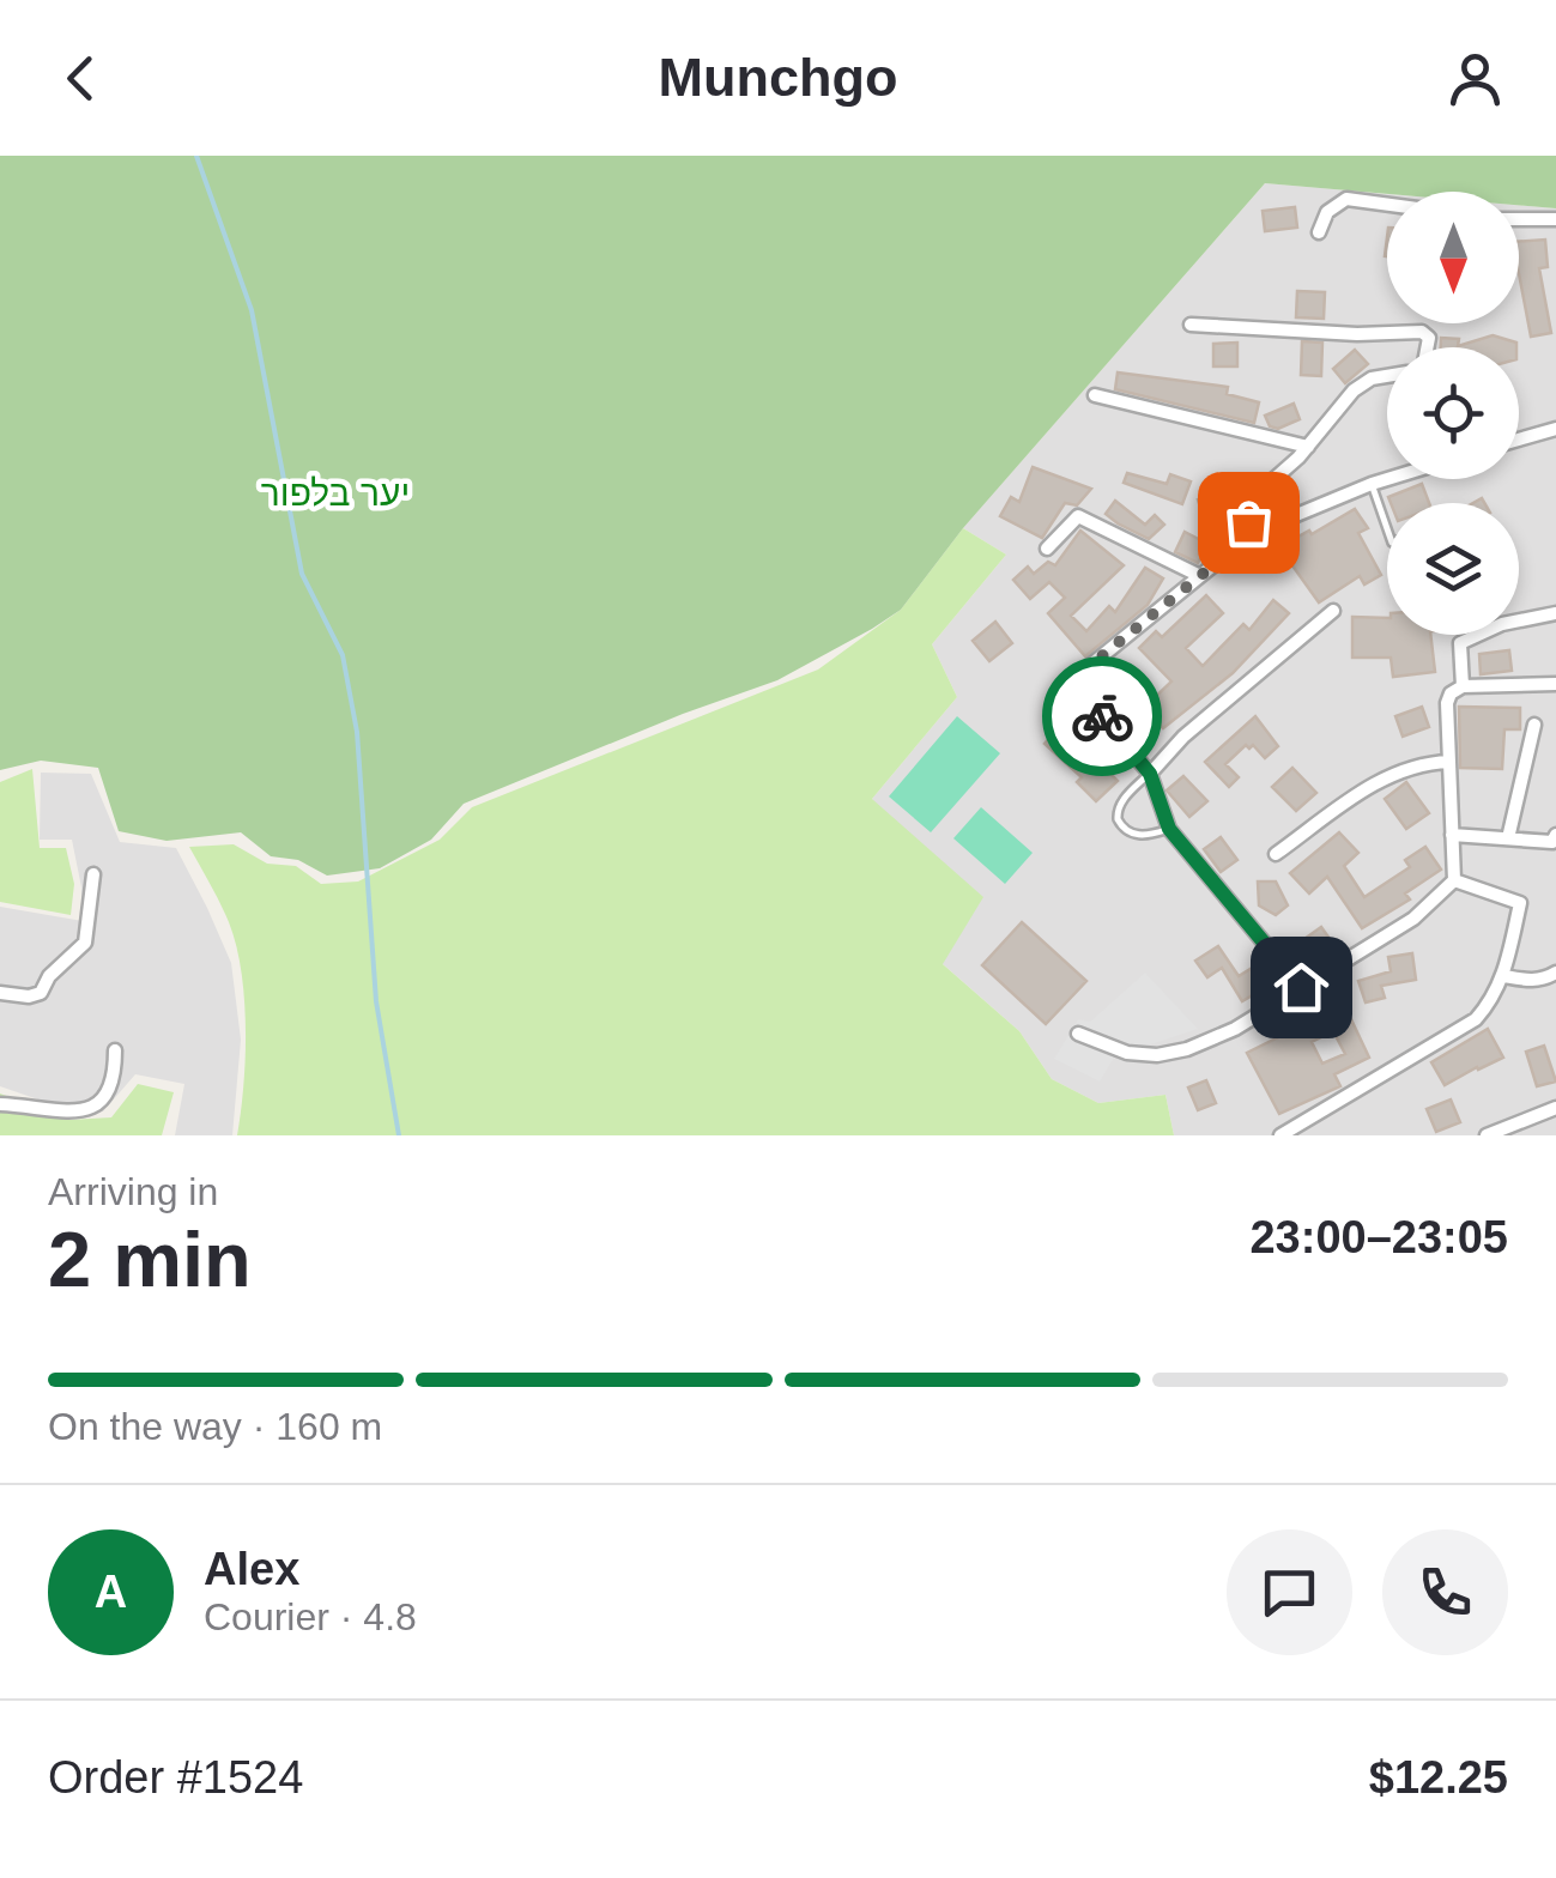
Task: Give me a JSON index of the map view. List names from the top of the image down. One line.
{"parks":["יער בלפור"],"north":"bottom","page":{"header":"Munchgo","heading":["2 min","Arriving in","23:00–23:05"],"panel":["Alex","Courier · 4.8","Order #1524","$12.25"],"bar":"On the way · 160 m","round":"A"}}
